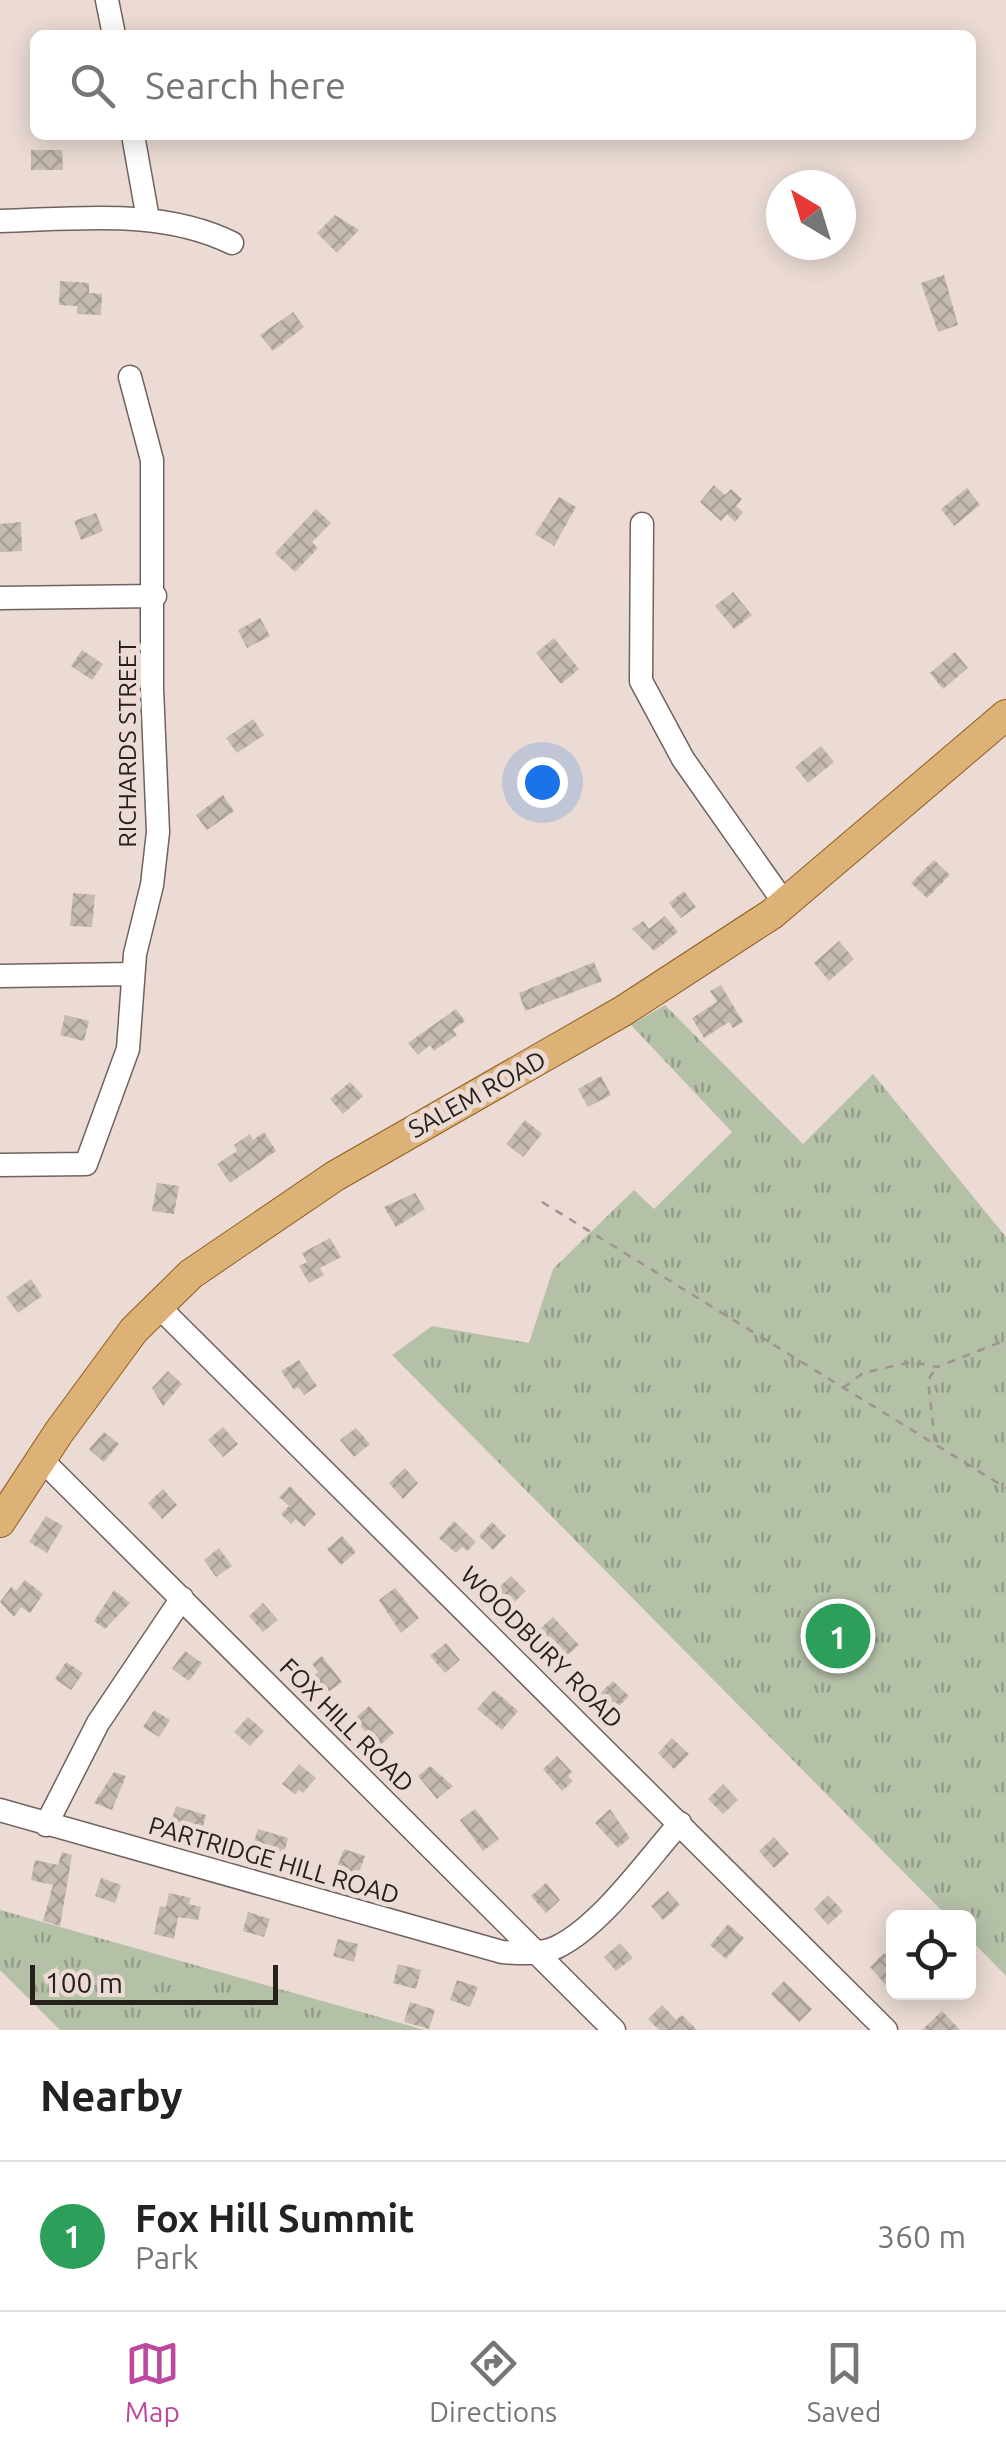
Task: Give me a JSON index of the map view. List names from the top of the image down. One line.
{"streets":{"main road":["SALEM ROAD"],"street":["RICHARDS STREET","WOODBURY ROAD","FOX HILL ROAD","PARTRIDGE HILL ROAD"]},"crossings":[["SALEM ROAD","WOODBURY ROAD"],["SALEM ROAD","FOX HILL ROAD"],["FOX HILL ROAD","PARTRIDGE HILL ROAD"]],"scale_bar":"100 m","north":"top left","page":{"search":"Search here","pins":"1","scale":"100 m","heading":"Nearby","list":[{"mark":"1","name":"Fox Hill Summit","note":"Park","value":"360 m"}],"nav":["Map","Directions","Saved"]}}
